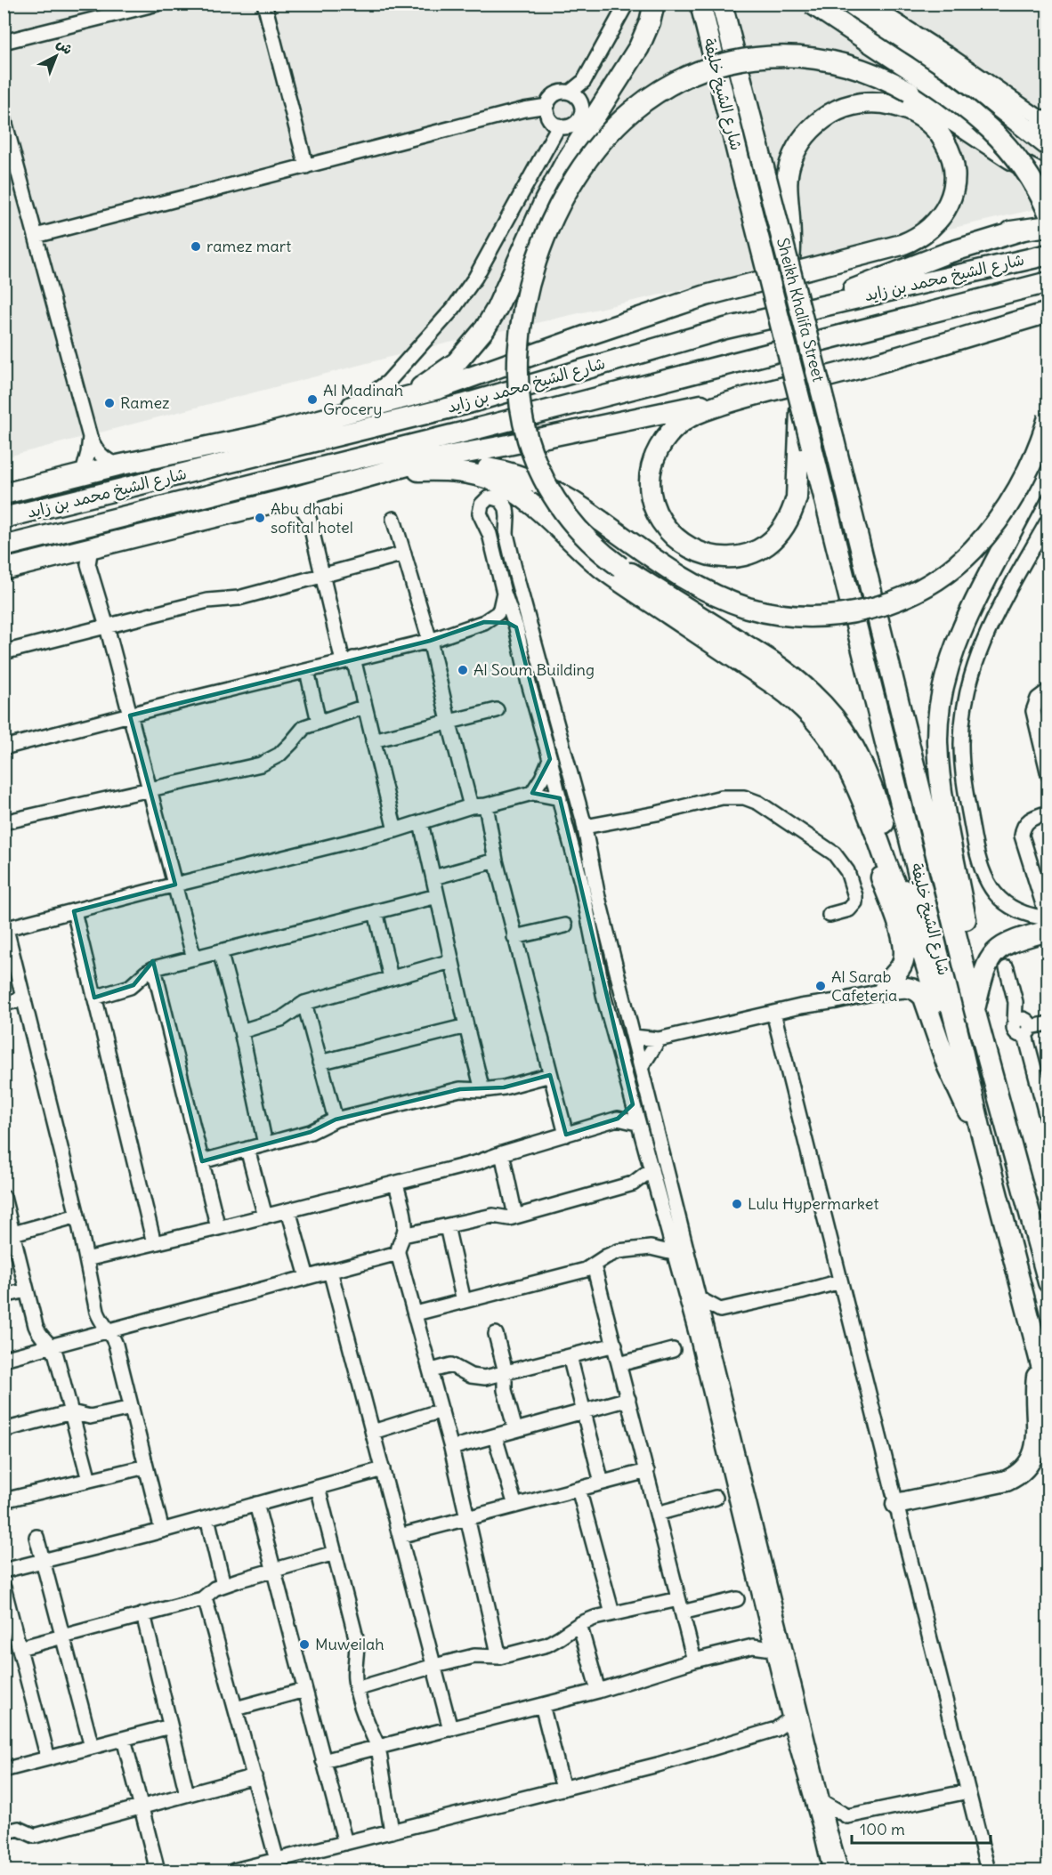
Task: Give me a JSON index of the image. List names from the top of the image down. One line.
{"streets":{"highway":["شارع الشيخ خليفة","شارع الشيخ محمد بن زايد","Sheikh Khalifa Street"]},"crossings":[["شارع الشيخ خليفة","Sheikh Khalifa Street"]],"places":["ramez mart","Al Madinah Grocery","Ramez","Abu dhabi sofital hotel","Al Soum Building","Al Sarab Cafeteria","Lulu Hypermarket","Muweilah"],"scale_bar":"100 m","north":"top right"}
